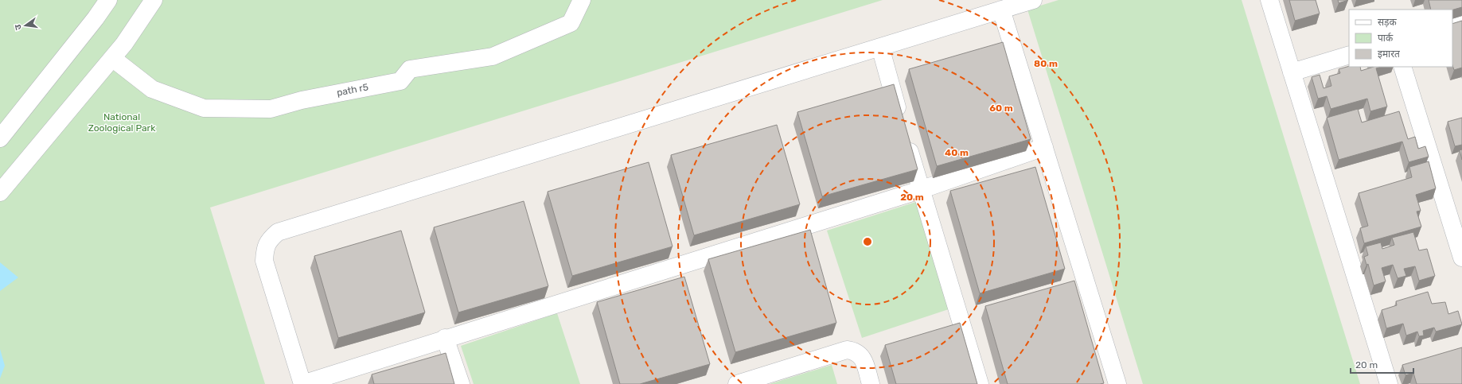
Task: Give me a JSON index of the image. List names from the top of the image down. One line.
{"streets":{"street":["path r5"]},"parks":["National Zoological Park"],"legend":["सड़क","पार्क","इमारत"],"scale_bar":"20 m","north":"left","rings":["80 m","60 m","40 m","20 m"]}
